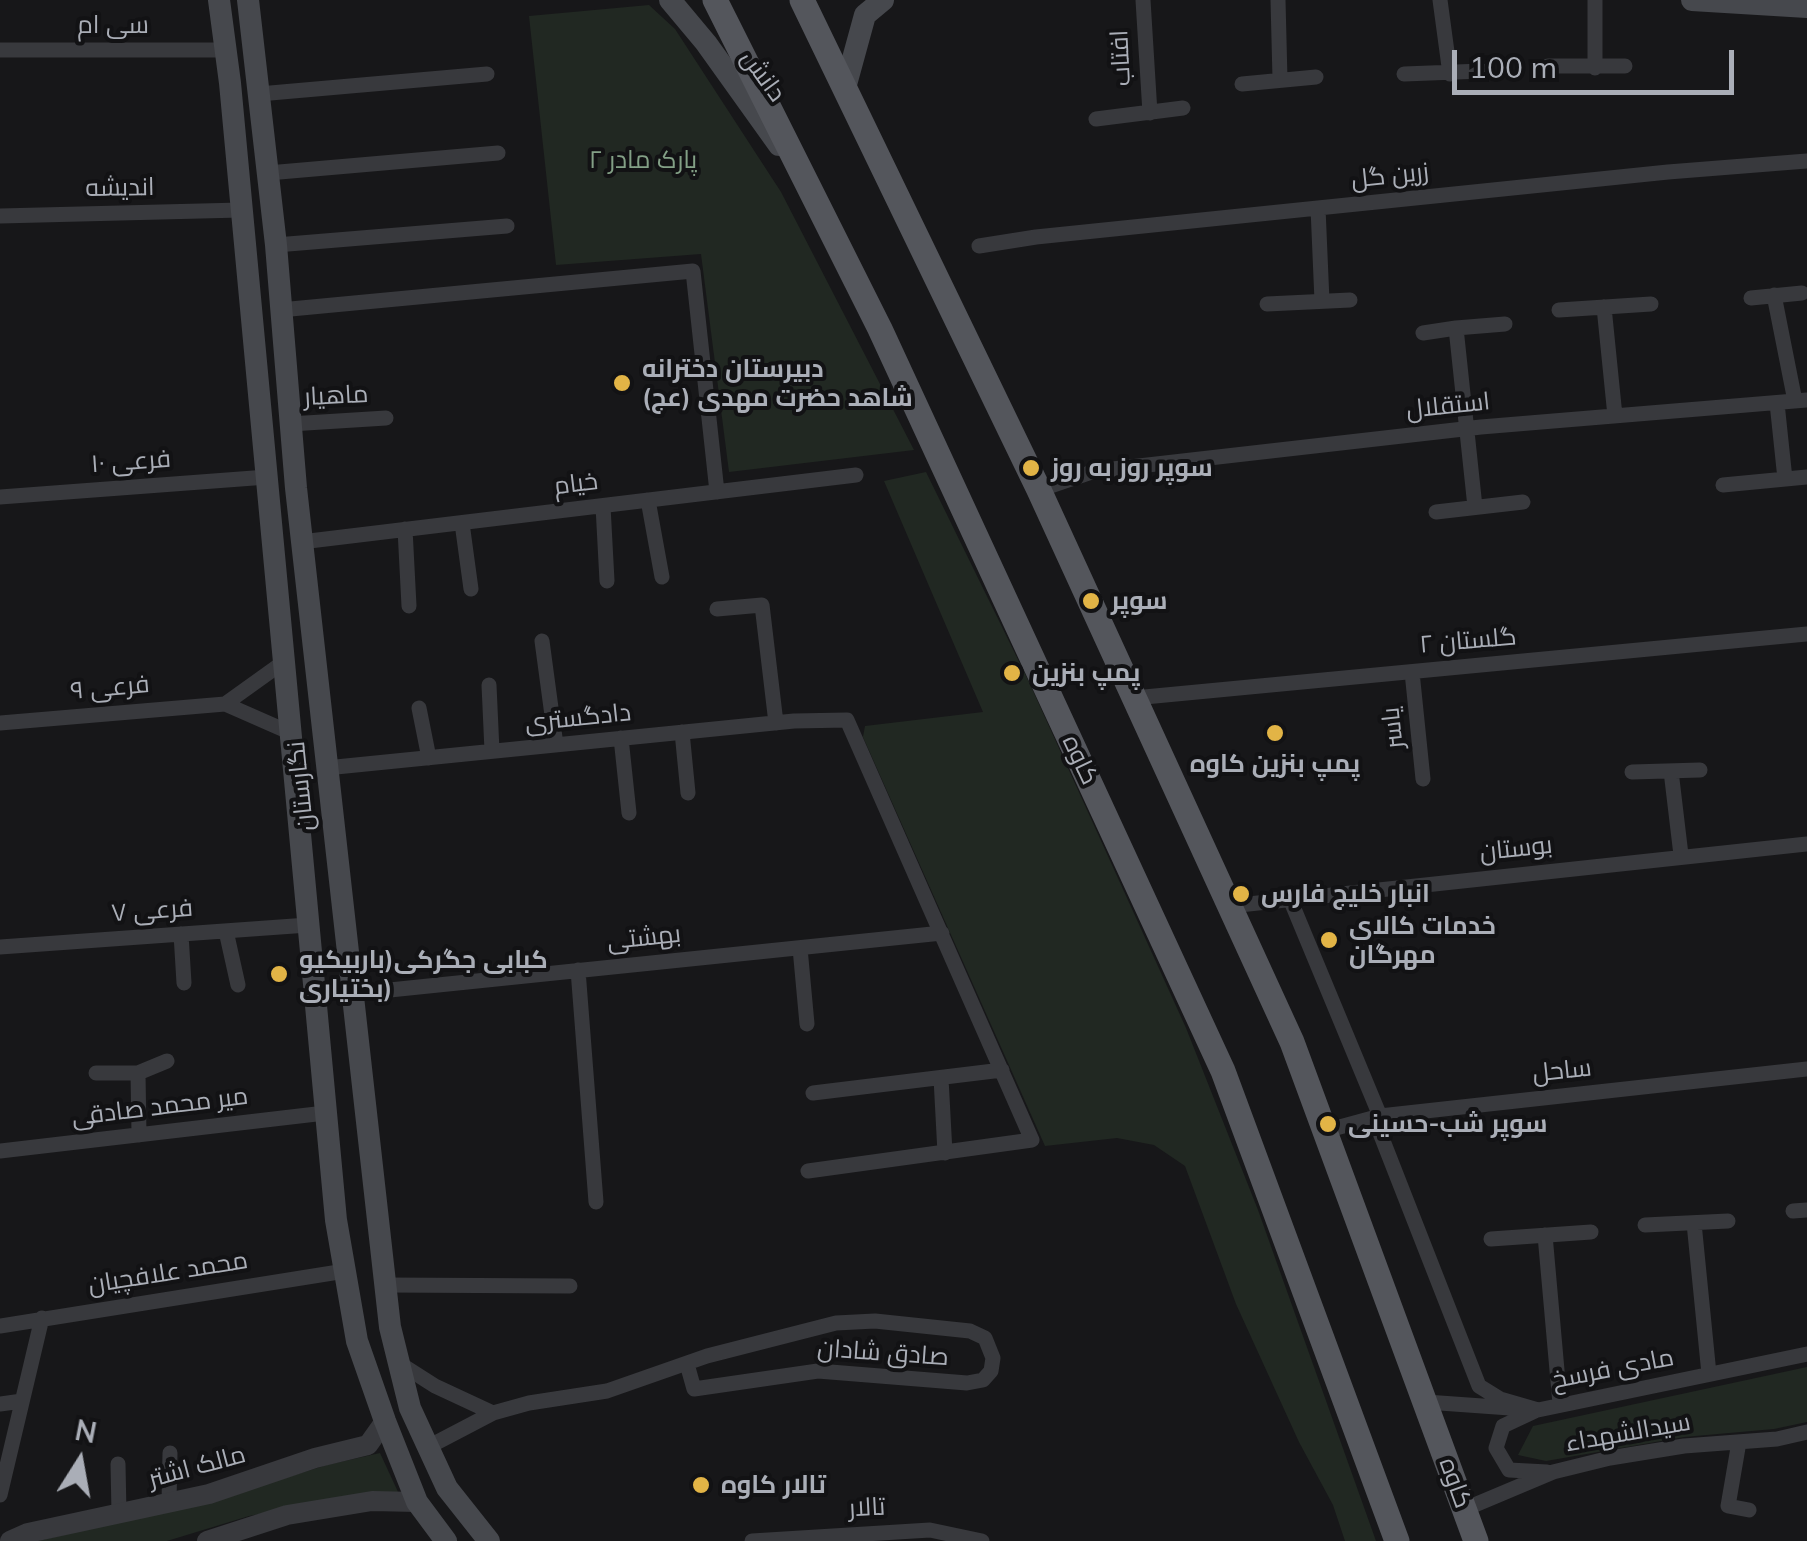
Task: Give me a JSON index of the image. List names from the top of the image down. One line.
{"streets":{"main road":["دانش","کاوه","نگارستان"],"street":["سی ام","افتاب","زرین گل","اندیشه","ماهیار","استقلال","فرعی ۱۰","خیام","گلستان ۲","فرعی ۹","دادگستری","یاسر","بوستان","فرعی ۷","بهشتی","ساحل","میر محمد صادقی","محمد علافچیان","صادق شادان","مادی فرسخ","سیدالشهداء","مالک اشتر","تالار"]},"crossings":[["سی ام","نگارستان"],["دانش","کاوه"],["اندیشه","نگارستان"],["ماهیار","نگارستان"],["استقلال","کاوه"],["فرعی ۱۰","نگارستان"],["خیام","نگارستان"],["گلستان ۲","یاسر"],["گلستان ۲","کاوه"],["دادگستری","نگارستان"],["دادگستری","بهشتی"],["کاوه","بوستان"],["کاوه","ساحل"],["کاوه","مادی فرسخ"],["کاوه","سیدالشهداء"],["نگارستان","فرعی ۷"],["نگارستان","بهشتی"],["نگارستان","میر محمد صادقی"],["نگارستان","محمد علافچیان"],["نگارستان","صادق شادان"],["نگارستان","مالک اشتر"]],"parks":["پارک مادر ۲"],"places":["دبیرستان دخترانه شاهد حضرت مهدی (عج)","سوپر روز به روز","سوپر","پمپ بنزین","پمپ بنزین کاوه","انبار خلیج فارس","خدمات کالای مهرگان","کبابی جگرکی(باربیکیو بختیاری)","سوپر شب-حسینی","تالار کاوه"],"scale_bar":"100 m","north":"top"}
